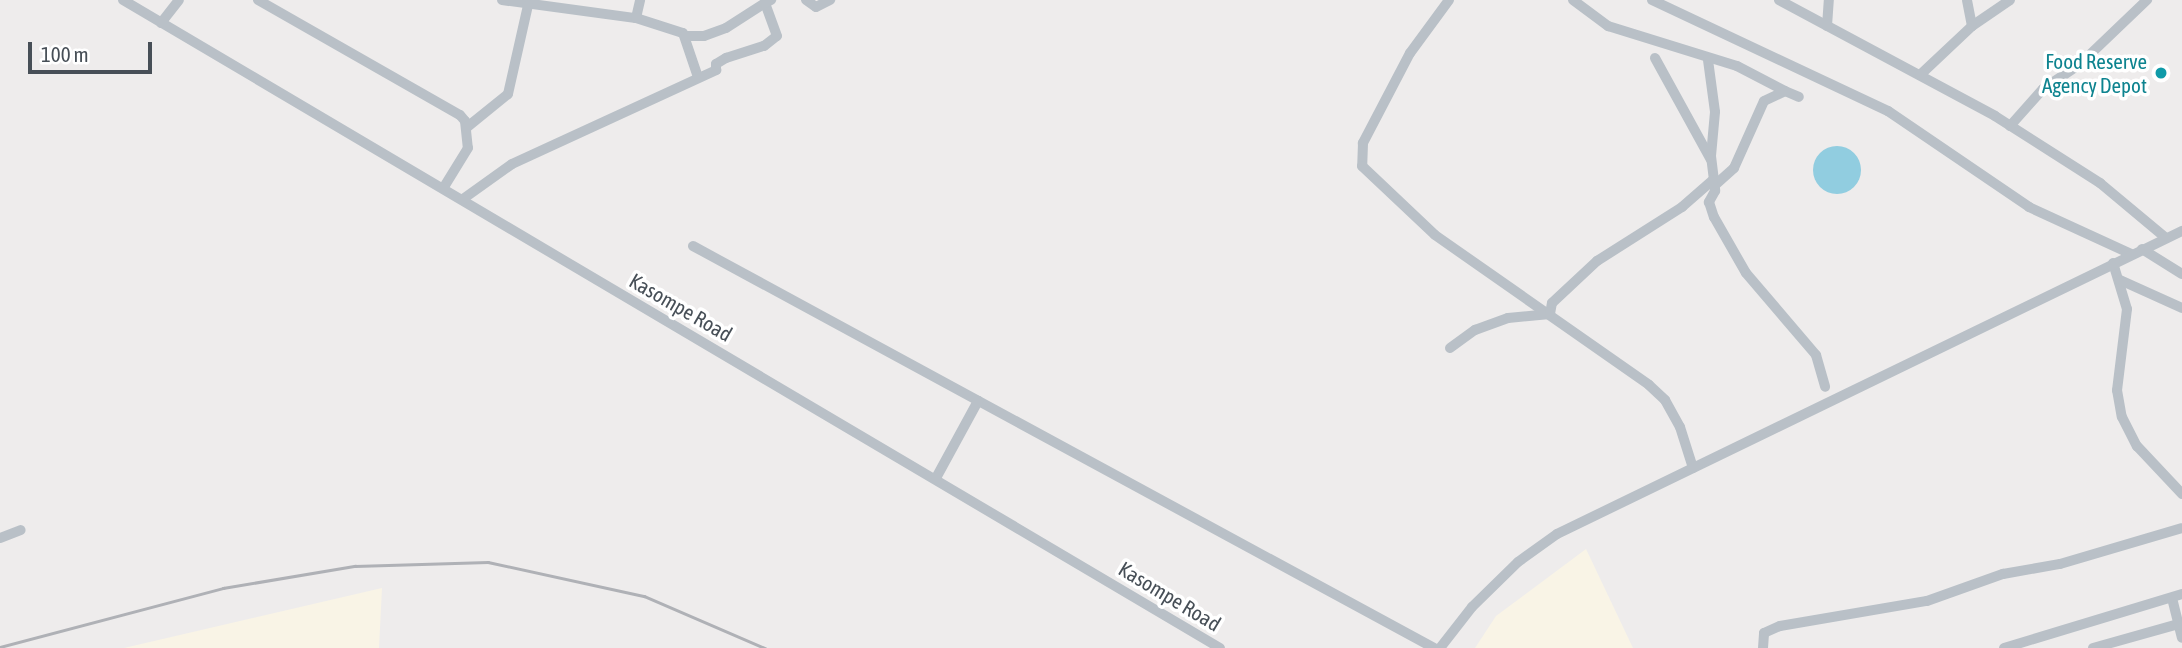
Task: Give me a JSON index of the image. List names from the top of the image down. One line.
{"streets":{"street":["Kasompe Road"]},"places":["Food Reserve Agency Depot"],"scale_bar":"100 m"}
